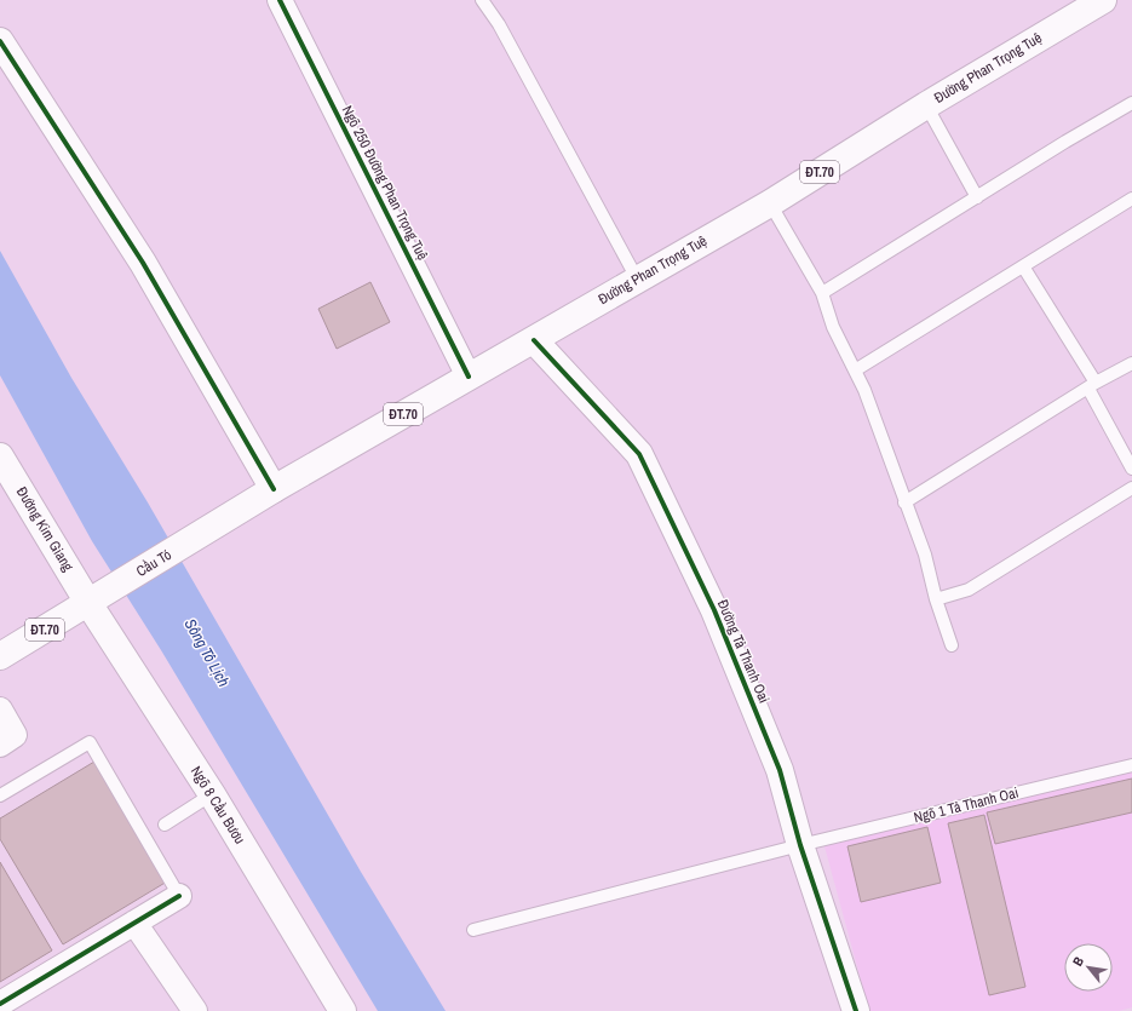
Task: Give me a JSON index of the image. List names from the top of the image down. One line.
{"streets":{"main road":["Đường Phan Trọng Tuệ","ĐT.70","Đường Kim Giang","Cầu Tó","Đường Tả Thanh Oai","Ngõ 8 Cầu Bươu"],"street":["Ngõ 250 Đường Phan Trọng Tuệ"],"lane":["Ngõ 1 Tả Thanh Oai"]},"crossings":[["Đường Phan Trọng Tuệ","Ngõ 250 Đường Phan Trọng Tuệ"],["Đường Phan Trọng Tuệ","Cầu Tó"],["Đường Phan Trọng Tuệ","Đường Tả Thanh Oai"],["ĐT.70","Đường Kim Giang"],["ĐT.70","Cầu Tó"],["ĐT.70","Ngõ 8 Cầu Bươu"],["Đường Kim Giang","Cầu Tó"],["Đường Kim Giang","Ngõ 8 Cầu Bươu"],["Cầu Tó","Ngõ 8 Cầu Bươu"],["Đường Tả Thanh Oai","Ngõ 1 Tả Thanh Oai"]],"water":["Sông Tô Lịch"],"north":"top left"}
